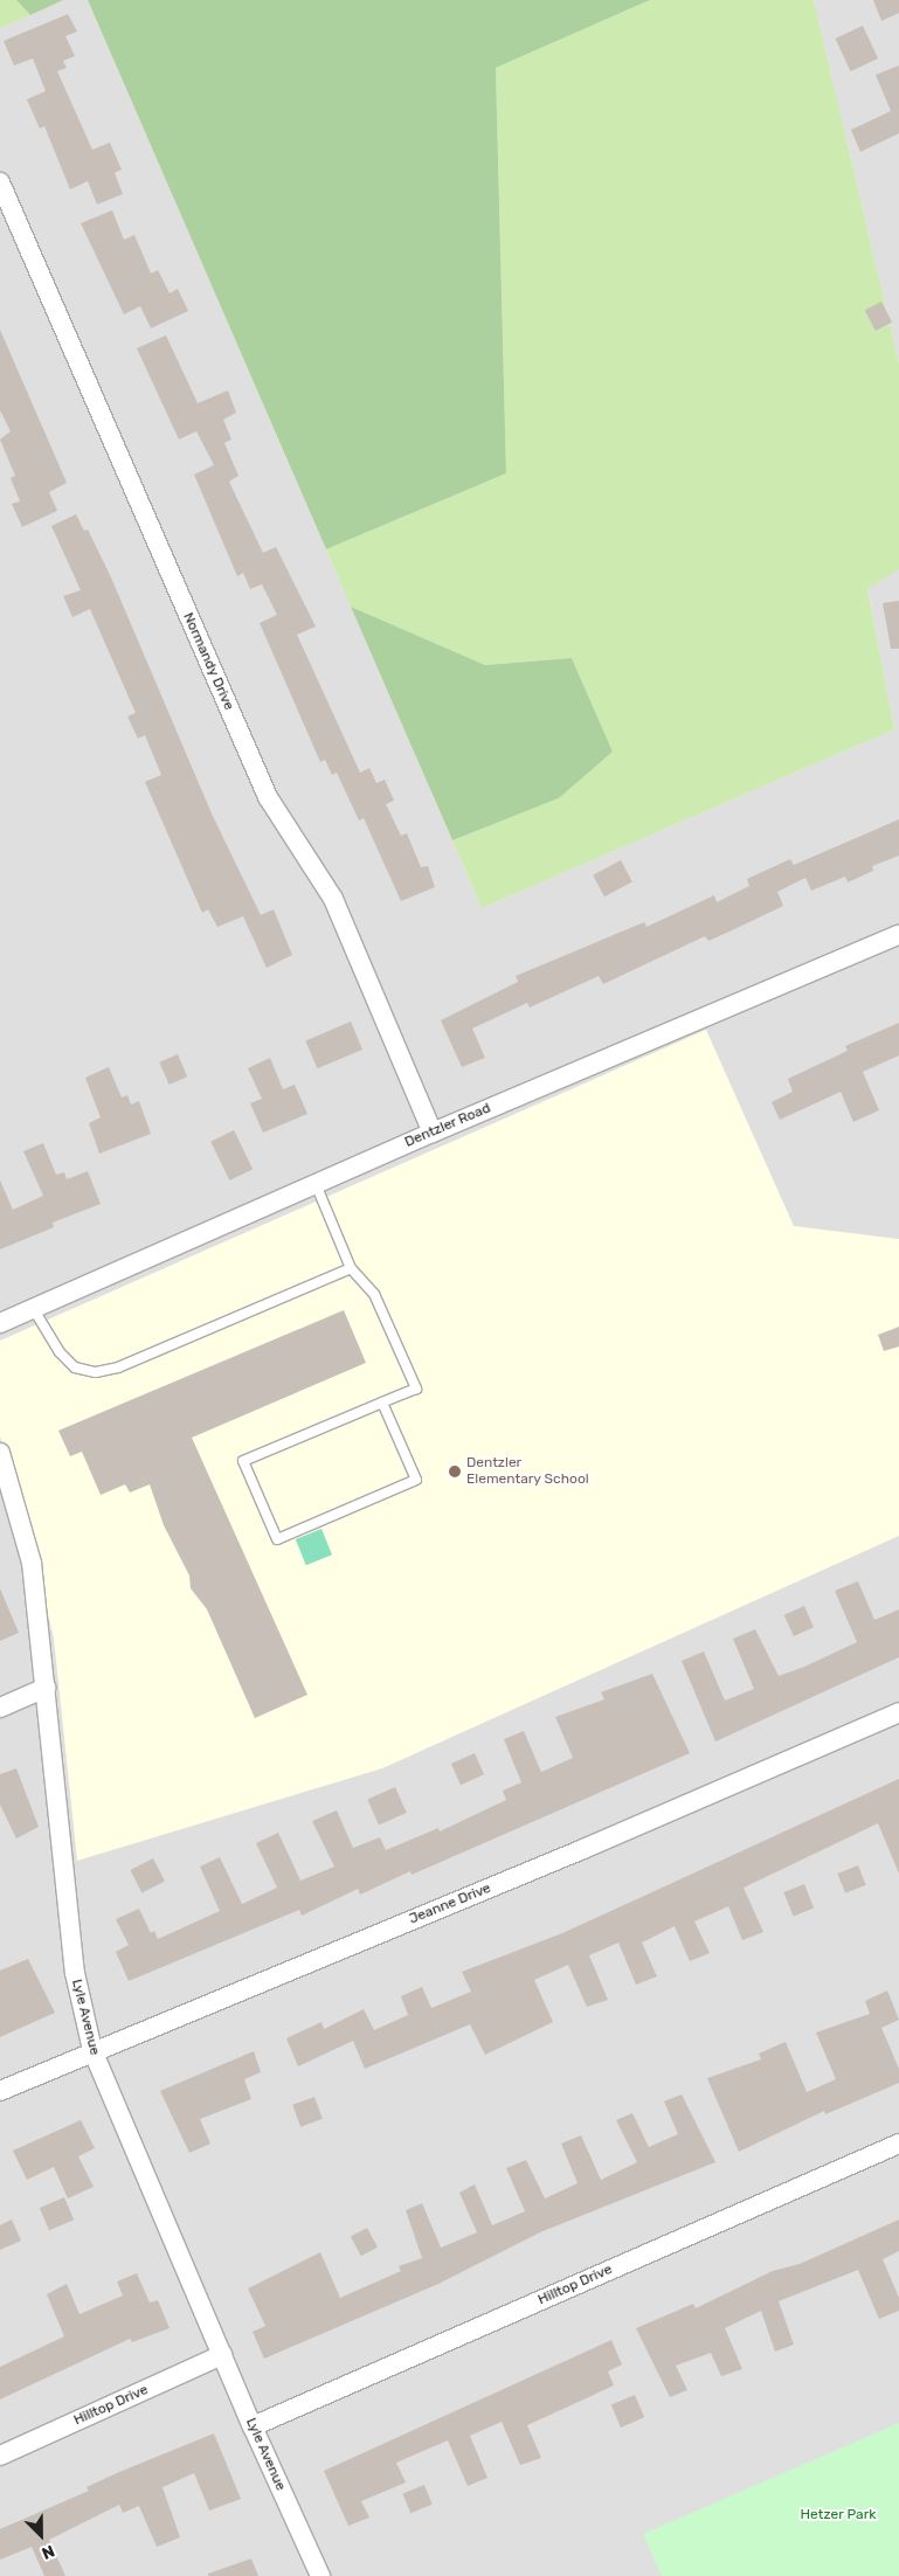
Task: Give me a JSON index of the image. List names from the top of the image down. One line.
{"streets":{"street":["Normandy Drive","Dentzler Road","Jeanne Drive","Lyle Avenue","Hilltop Drive"]},"crossings":[["Normandy Drive","Dentzler Road"],["Jeanne Drive","Lyle Avenue"],["Lyle Avenue","Hilltop Drive"]],"parks":["Hetzer Park"],"places":["Dentzler Elementary School"],"north":"bottom right"}
